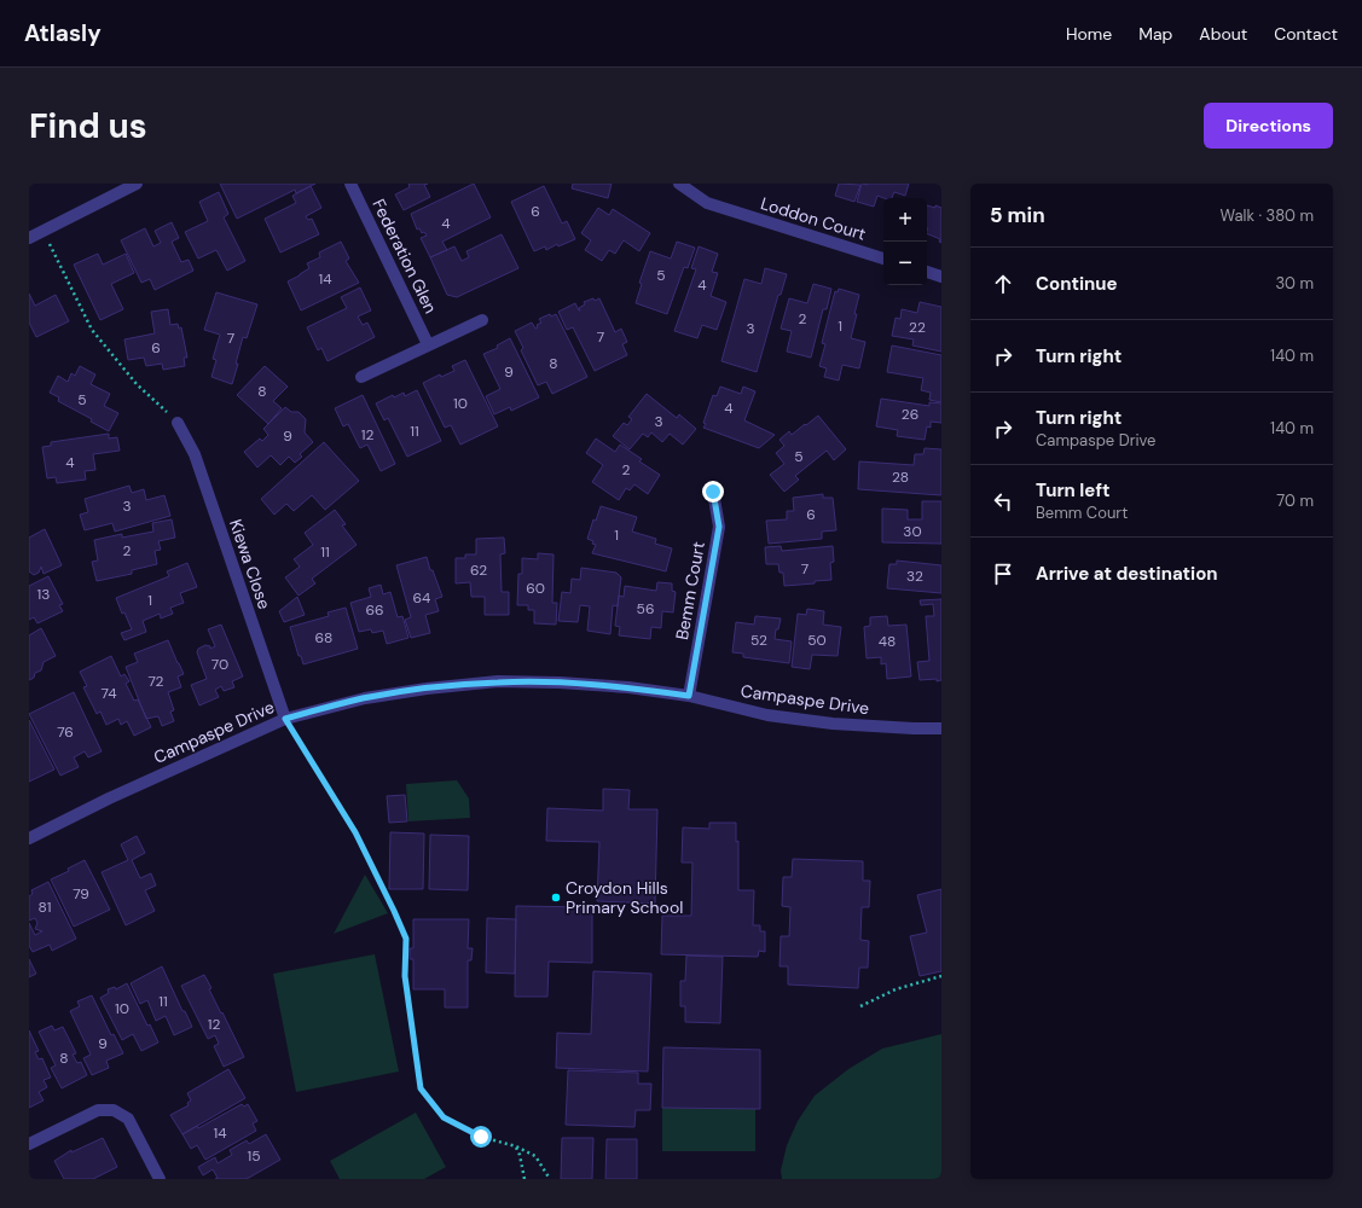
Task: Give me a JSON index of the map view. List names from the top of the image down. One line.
{"streets":{"street":["Loddon Court","Federation Glen","Kiewa Close","Bemm Court","Campaspe Drive"]},"crossings":[["Kiewa Close","Campaspe Drive"],["Bemm Court","Campaspe Drive"]],"places":["Croydon Hills Primary School"],"house_numbers":["6","4","5","14","4","2","1","22","3","7","7","6","8","9","8","5","10","4","26","3","11","12","9","5","4","2","28","3","6","30","1","2","11","7","62","32","60","13","64","1","56","66","68","52","50","48","70","72","74","76","79","81","11","10","12","9","8","14","15"],"page":{"header":"Atlasly","nav":["Home","Map","About","Contact"],"buttons":"Directions","title":"Find us","heading":["5 min","Walk · 380 m"],"map_buttons":["+","−"],"list":[["Continue","30 m"],["Turn right","140 m"],["Turn right","Campaspe Drive","140 m"],["Turn left","Bemm Court","70 m"],"Arrive at destination"]}}
